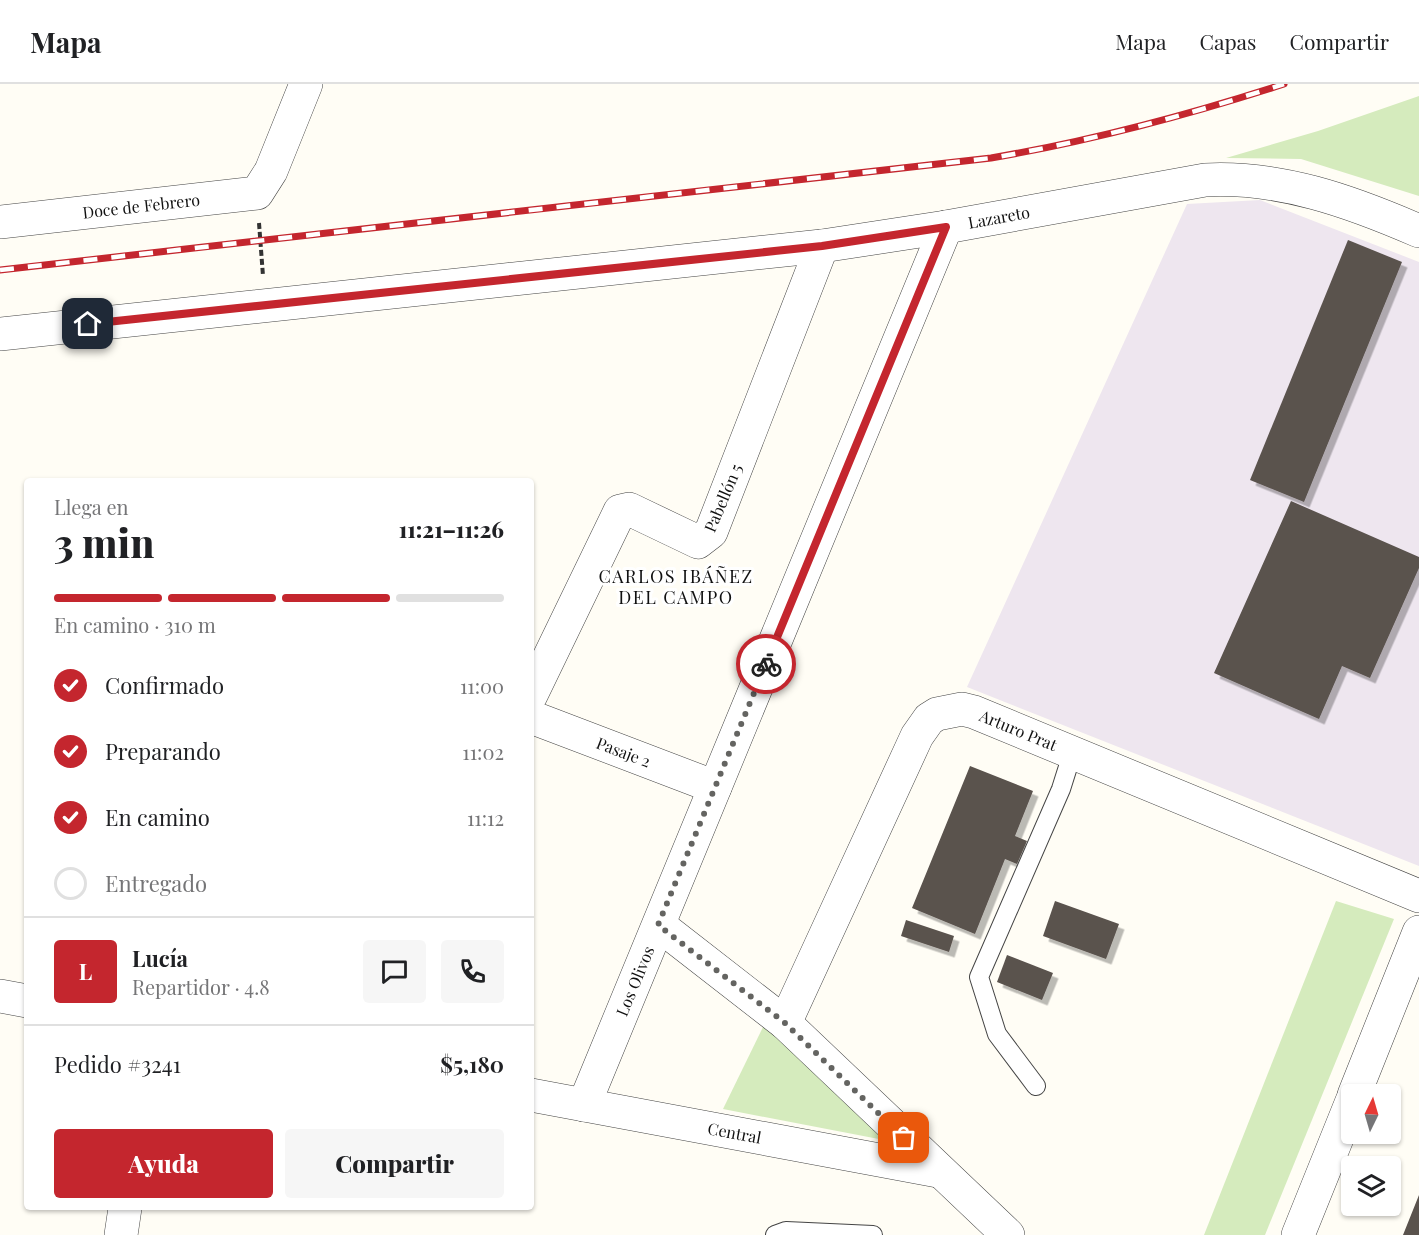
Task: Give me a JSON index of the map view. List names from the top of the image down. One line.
{"streets":{"street":["Doce de Febrero","Lazareto","Pabellón 5","Arturo Prat","Pasaje 2","Los Olivos","Central"]},"crossings":[["Lazareto","Pabellón 5"],["Lazareto","Los Olivos"],["Pasaje 2","Los Olivos"],["Los Olivos","Central"]],"districts":["CARLOS IBÁÑEZ DEL CAMPO"],"north":"top","page":{"header":"Mapa","nav":["Mapa","Capas","Compartir"],"heading":["3 min","Llega en","11:21–11:26"],"panel":["Lucía","Repartidor · 4.8","Pedido #3241","$5,180"],"bar":"En camino · 310 m","list":[["Confirmado","11:00"],["Preparando","11:02"],["En camino","11:12"],"Entregado"],"round":"L","buttons":["Ayuda","Compartir"]}}
